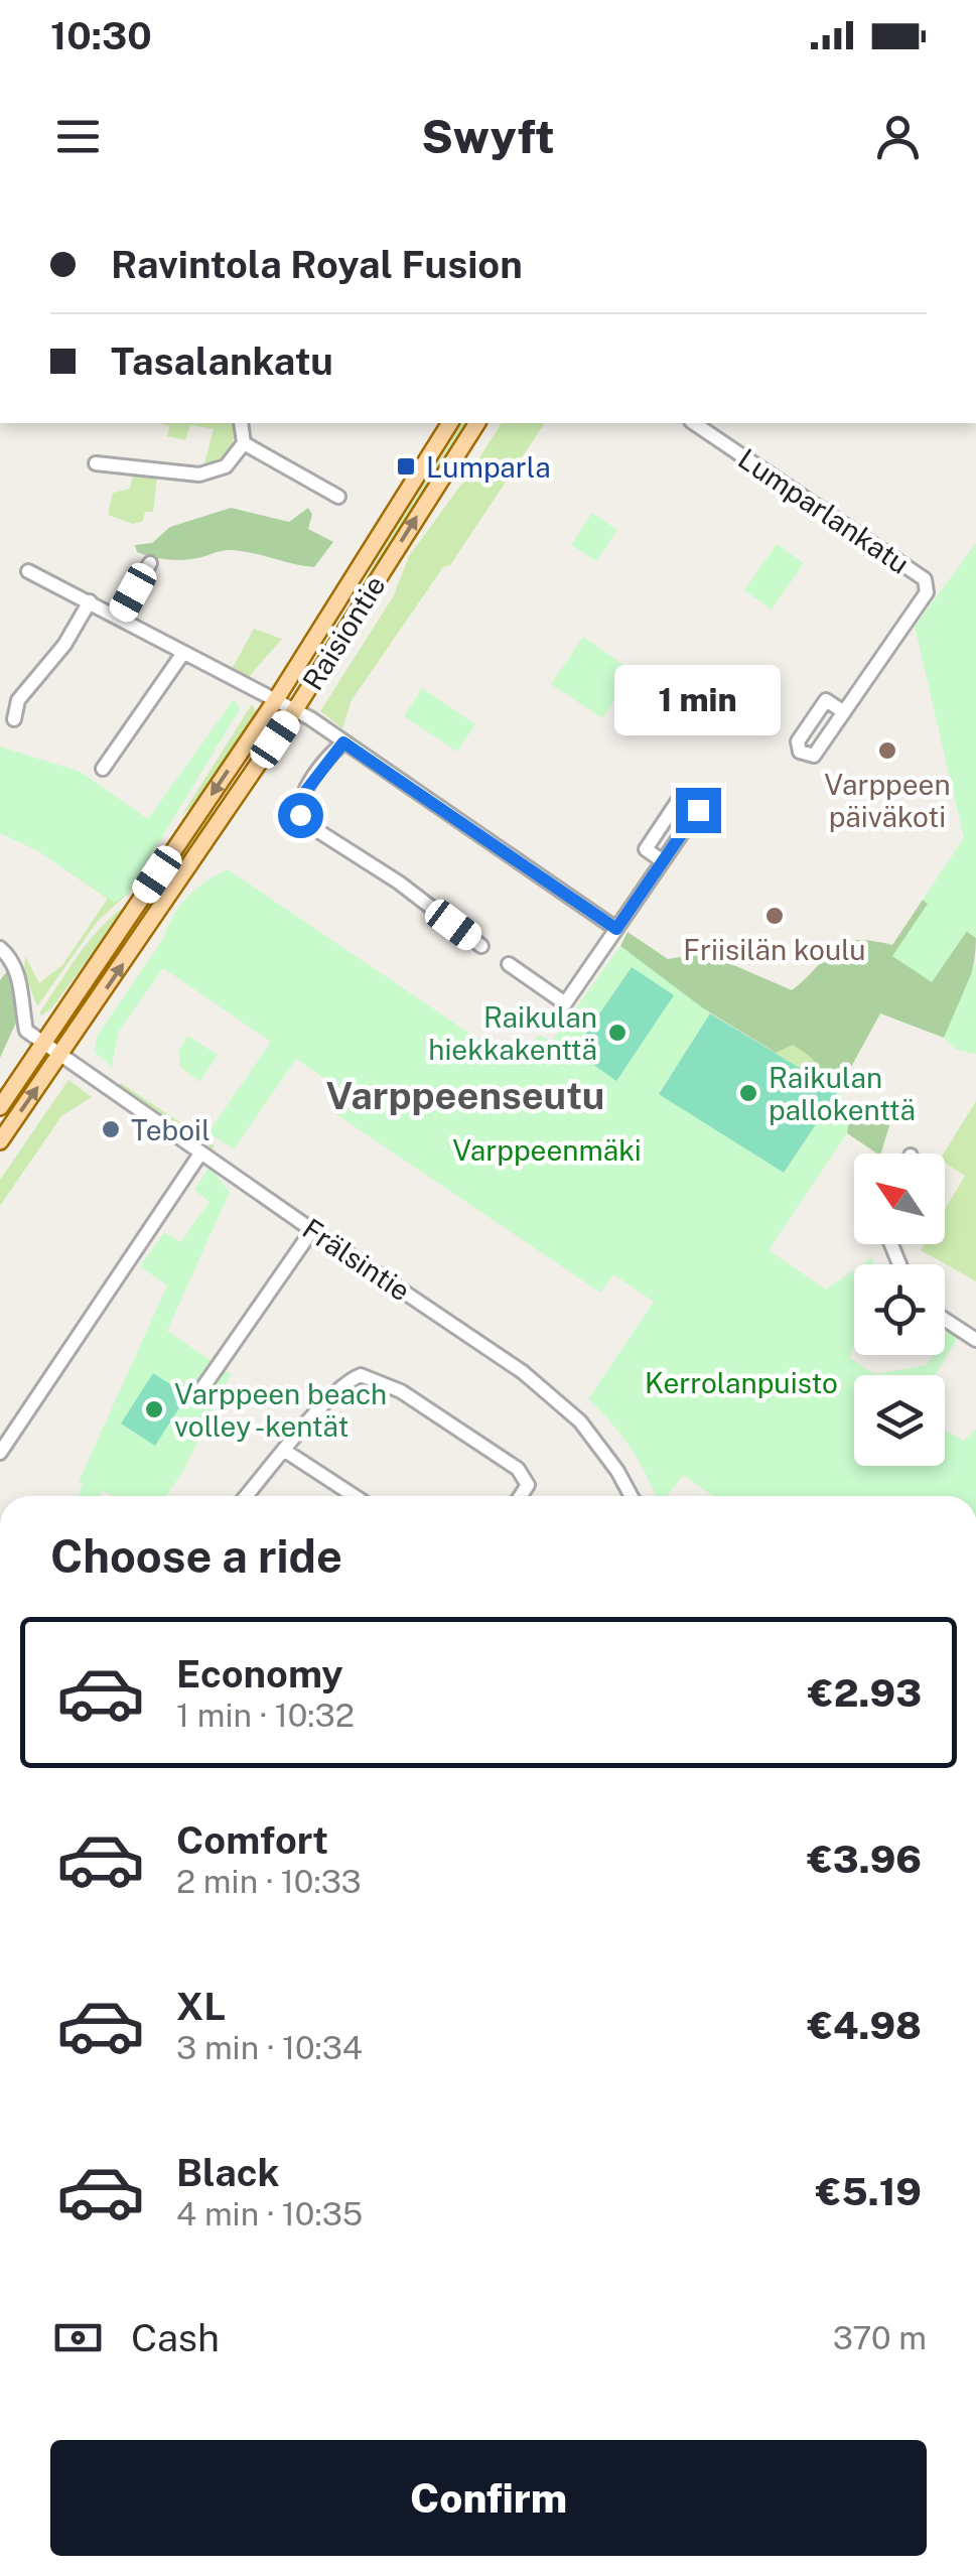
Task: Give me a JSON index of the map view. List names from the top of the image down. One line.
{"streets":{"main road":["Raisiontie"],"street":["Lumparlankatu","Frälsintie"]},"crossings":[["Raisiontie","Frälsintie"]],"districts":["Varppeenseutu"],"parks":["Varppeenmäki","Kerrolanpuisto"],"places":{"transit":["Lumparla"],"other":["Varppeen päiväkoti","Friisilän koulu","Raikulan hiekkakenttä","Raikulan pallokenttä","Teboil","Varppeen beach volley -kentät"]},"north":"top left","page":{"status":"10:30","header":"Swyft","banner":["Ravintola Royal Fusion","Tasalankatu"],"bubble":"1 min","heading":"Choose a ride","list":[{"name":"Economy","note":"1 min · 10:32","value":"€2.93"},{"name":"Comfort","note":"2 min · 10:33","value":"€3.96"},{"name":"XL","note":"3 min · 10:34","value":"€4.98"},{"name":"Black","note":"4 min · 10:35","value":"€5.19"}],"pay":["Cash","370 m"],"buttons":"Confirm"}}
